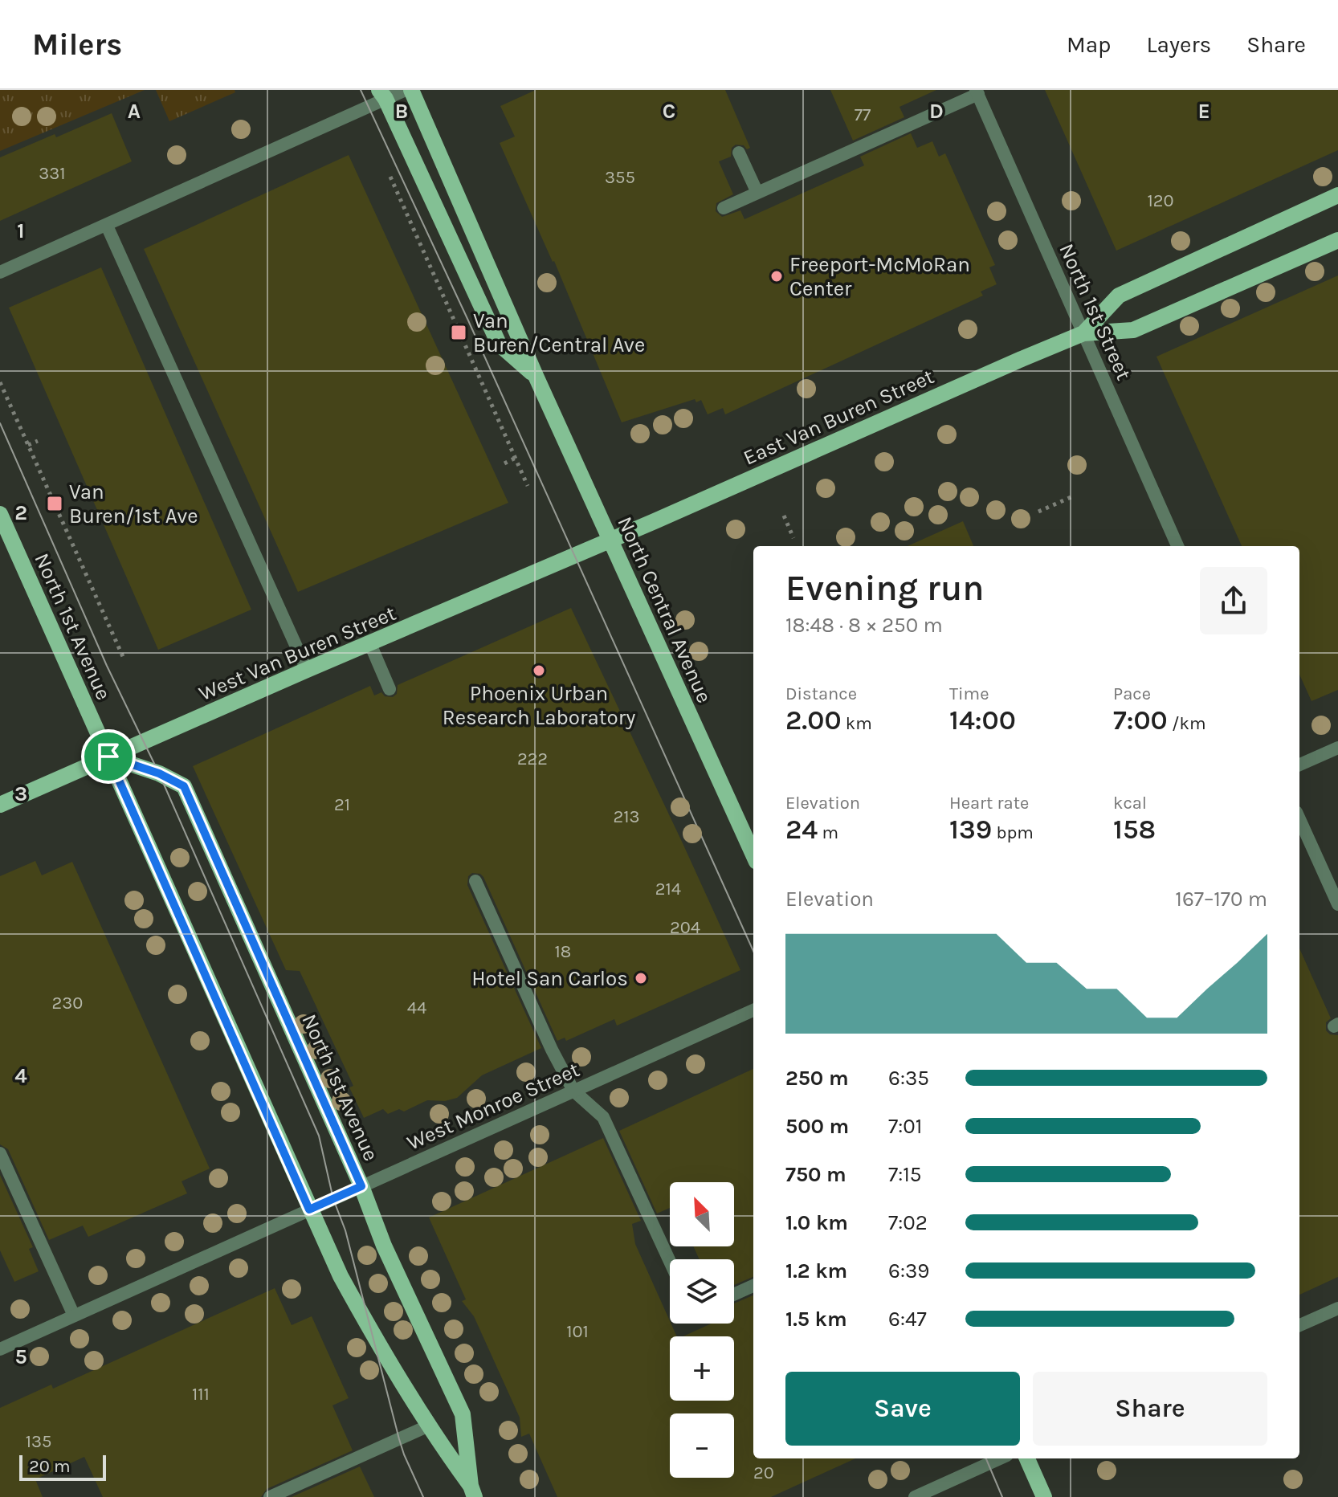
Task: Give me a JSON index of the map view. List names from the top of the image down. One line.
{"streets":{"main road":["East Van Buren Street","North Central Avenue","North 1st Avenue","West Van Buren Street"],"street":["North 1st Street","West Monroe Street"]},"crossings":[["North 1st Street","East Van Buren Street"],["East Van Buren Street","North Central Avenue"],["East Van Buren Street","West Van Buren Street"],["North Central Avenue","West Van Buren Street"],["North 1st Avenue","West Van Buren Street"],["North 1st Avenue","West Monroe Street"]],"places":{"other":["Freeport-McMoRan Center","Phoenix Urban Research Laboratory","Hotel San Carlos"],"transit":["Van Buren/Central Ave","Van Buren/1st Ave"]},"house_numbers":["77","331","355","120","222","21","213","214","204","18","230","44","101","111","135","20"],"scale_bar":"20 m","north":"top left","page":{"header":"Milers","nav":["Map","Layers","Share"],"heading":["Evening run","18:48 · 8 × 250 m"],"stats":[["Distance","2.00 km"],["Time","14:00"],["Pace","7:00 /km"],["Elevation","24 m"],["Heart rate","139 bpm"],["kcal","158"]],"chart":["Elevation","167–170 m"],"list":[{"name":"250 m","note":"6:35"},{"name":"500 m","note":"7:01"},{"name":"750 m","note":"7:15"},{"name":"1.0 km","note":"7:02"},{"name":"1.2 km","note":"6:39"},{"name":"1.5 km","note":"6:47"}],"map_buttons":["+","−"],"buttons":["Save","Share"],"scale":"20 m"},"grid":{"columns":["A","B","C","D","E"],"rows":["1","2","3","4","5"]}}
